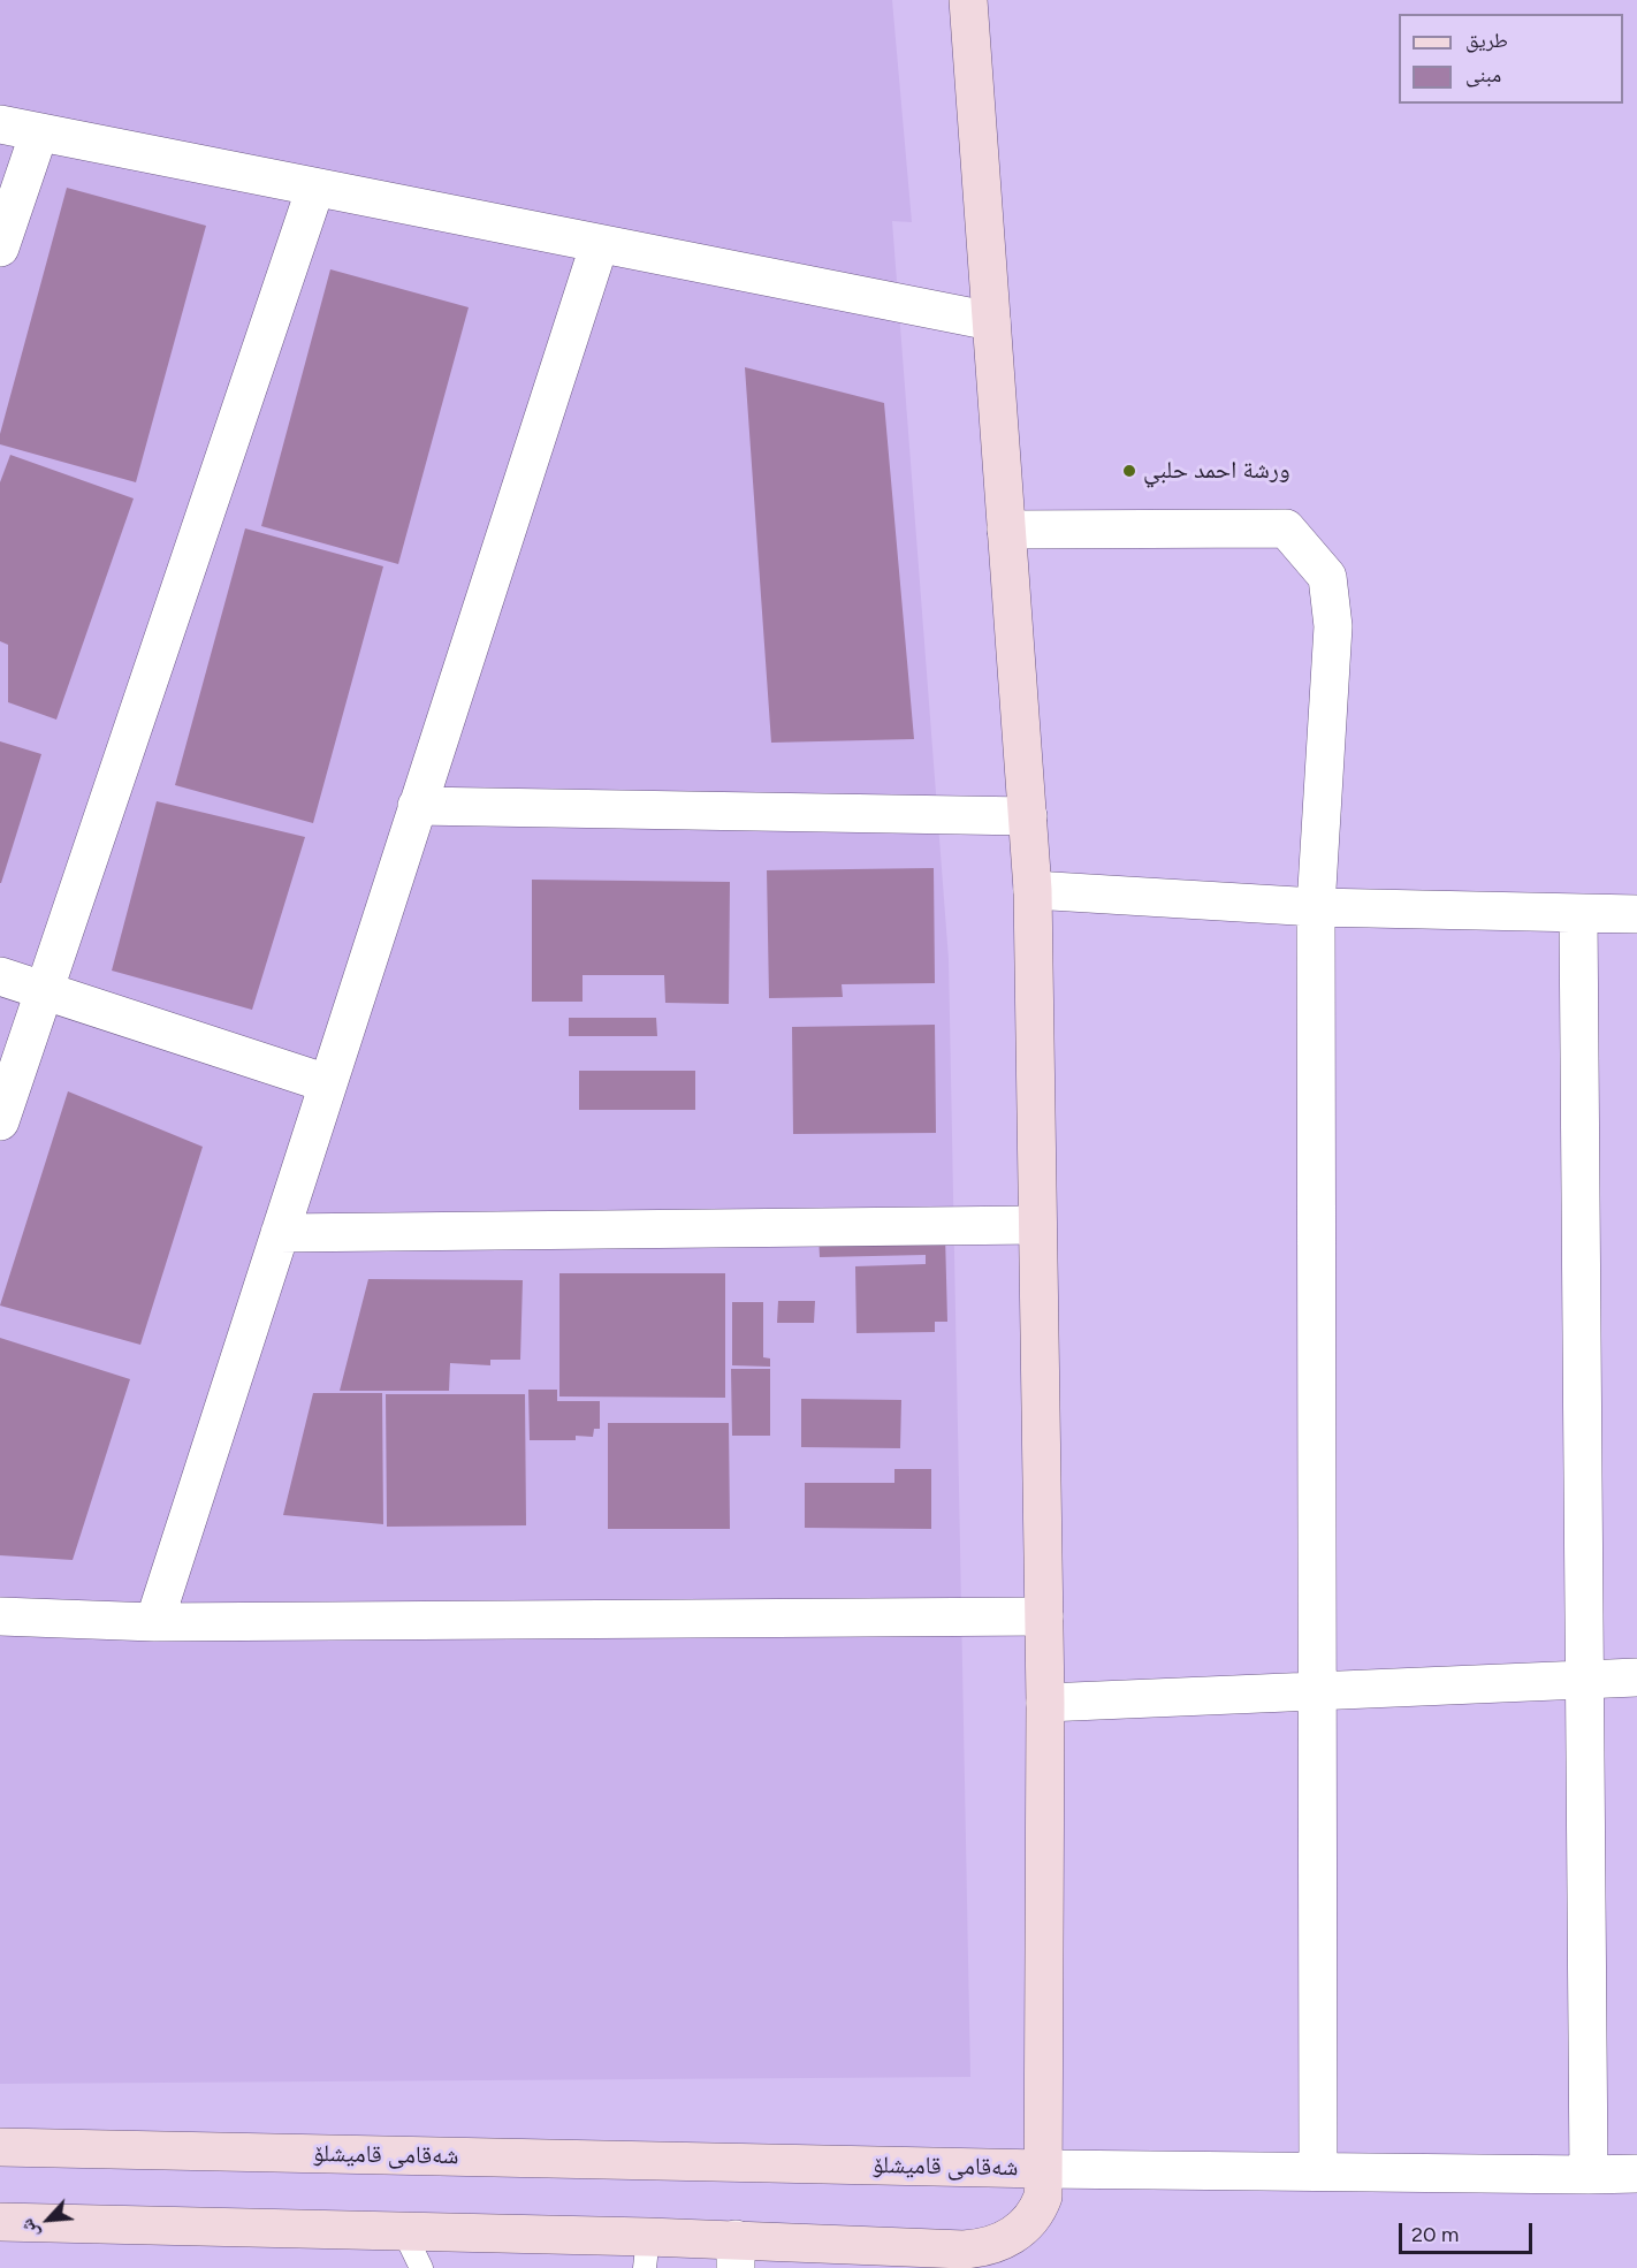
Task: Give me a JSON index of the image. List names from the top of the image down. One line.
{"streets":{"street":["شەقامی قامیشلۆ"]},"places":["ورشة احمد حلبي"],"legend":["طريق","مبنى"],"scale_bar":"20 m","north":"bottom left"}
